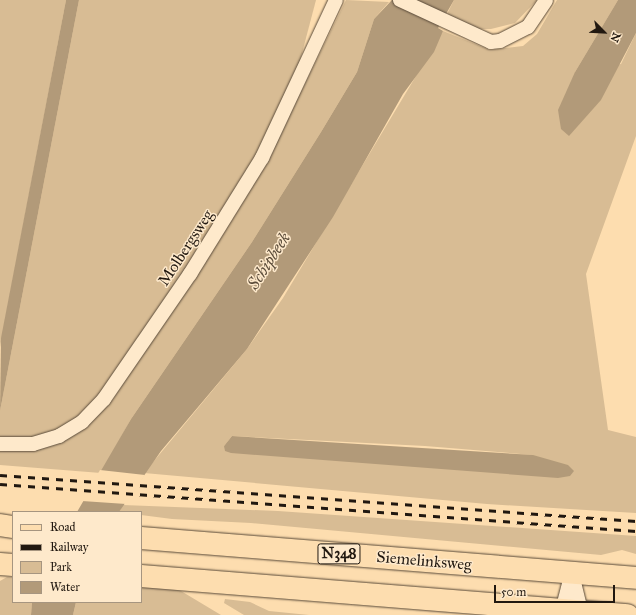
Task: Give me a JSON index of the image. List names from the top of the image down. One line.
{"streets":{"main road":["N348","Siemelinksweg"],"street":["Molbergsweg"]},"water":["Schipbeek"],"legend":["Road","Railway","Park","Water"],"scale_bar":"50 m","north":"bottom right"}
